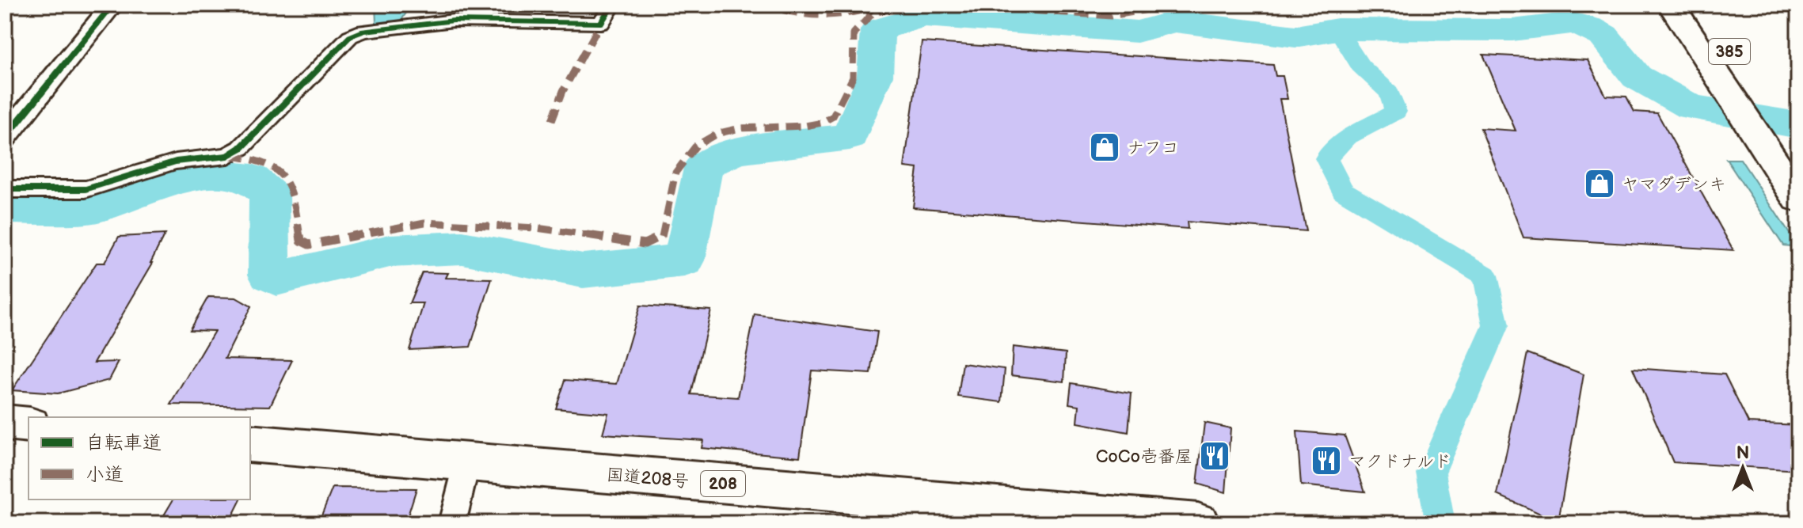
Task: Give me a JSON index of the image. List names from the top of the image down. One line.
{"streets":{"highway":["385","国道208号","208"]},"places":{"shop":["ナフコ","ヤマダデンキ"],"restaurant":["CoCo壱番屋","マクドナルド"]},"legend":["自転車道","小道"],"north":"top"}
